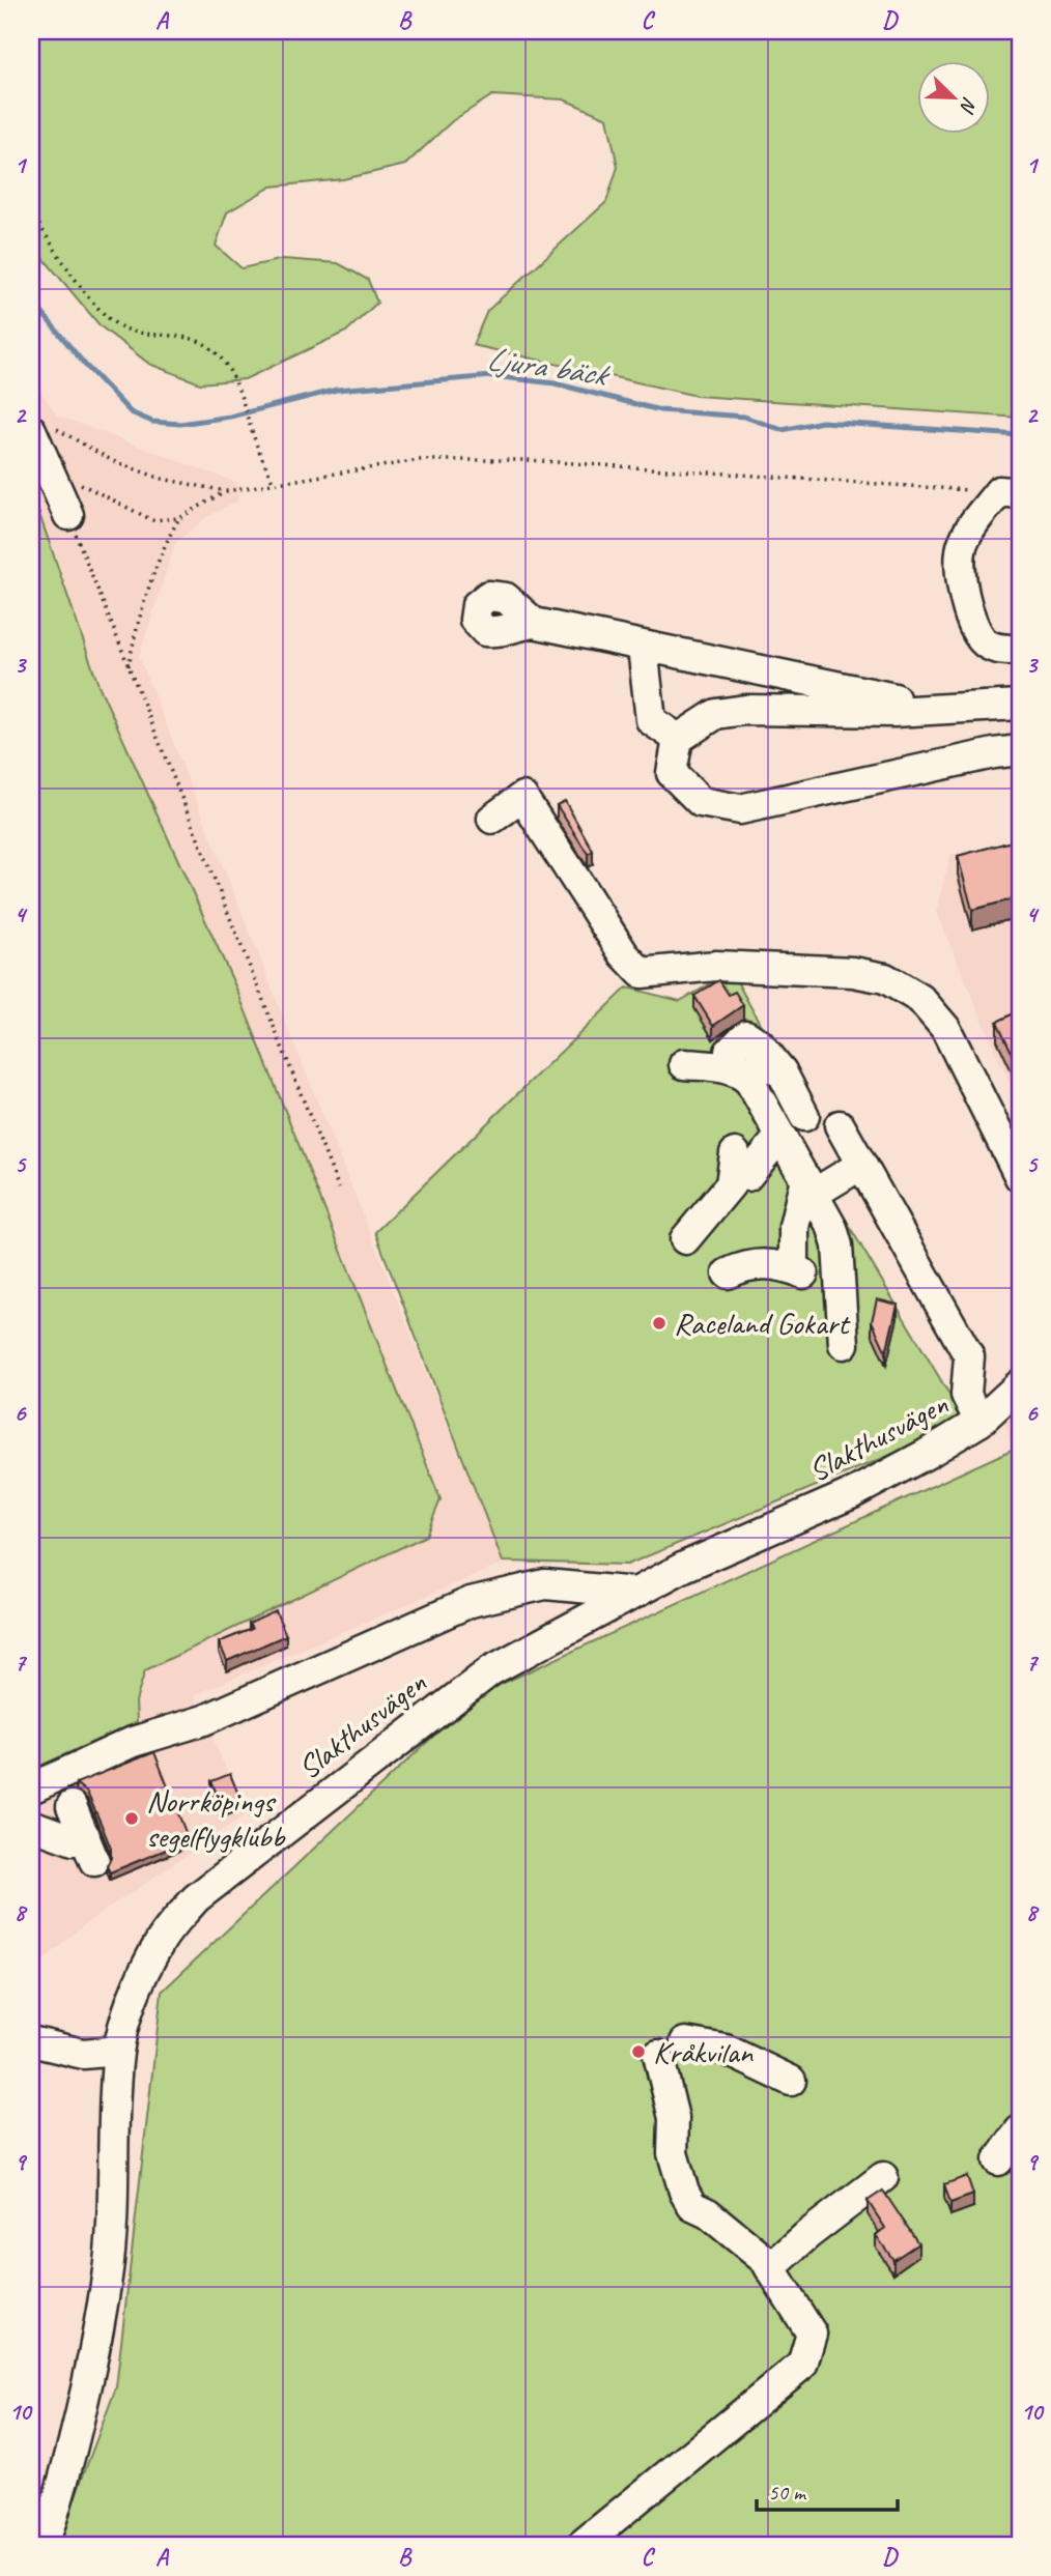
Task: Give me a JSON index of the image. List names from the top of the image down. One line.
{"streets":{"street":["Slakthusvägen"]},"water":["Ljura bäck"],"places":["Raceland Gokart","Norrköpings segelflygklubb","Kråkvilan"],"scale_bar":"50 m","north":"bottom right","grid":{"columns":["A","B","C","D"],"rows":["1","2","3","4","5","6","7","8","9","10"]}}
